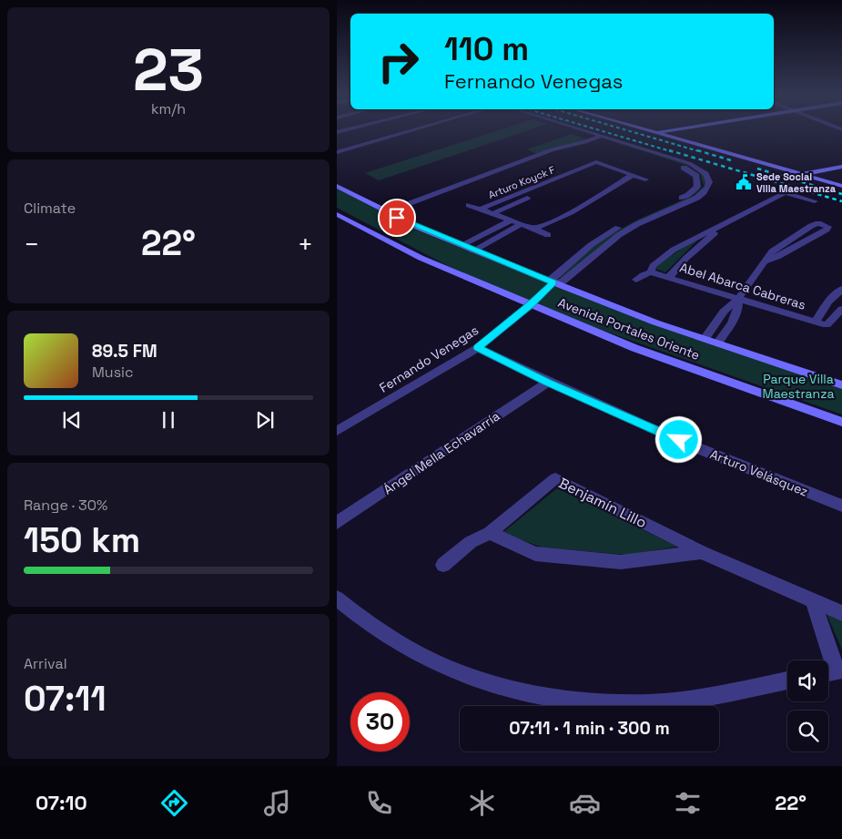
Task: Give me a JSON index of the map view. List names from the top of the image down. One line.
{"streets":{"street":["Arturo Koyck F","Abel Abarca Cabreras","Avenida Portales Oriente","Fernando Venegas","Ángel Mella Echavarría","Arturo Velásquez","Benjamín Lillo"]},"crossings":[["Avenida Portales Oriente","Fernando Venegas"],["Fernando Venegas","Arturo Velásquez"],["Ángel Mella Echavarría","Arturo Velásquez"]],"parks":["Parque Villa Maestranza"],"places":{"public building":["Sede Social Villa Maestranza"]},"page":{"tile":[["23","km/h"],"Climate",["Range · 30%","150 km"],["Arrival","07:11"]],"turn":["110 m","Fernando Venegas"],"heat":["−","22°","+"],"song":["89.5 FM","Music"],"limit":"30","trip":"07:11 · 1 min · 300 m","tabs":["07:10","22°"]}}
